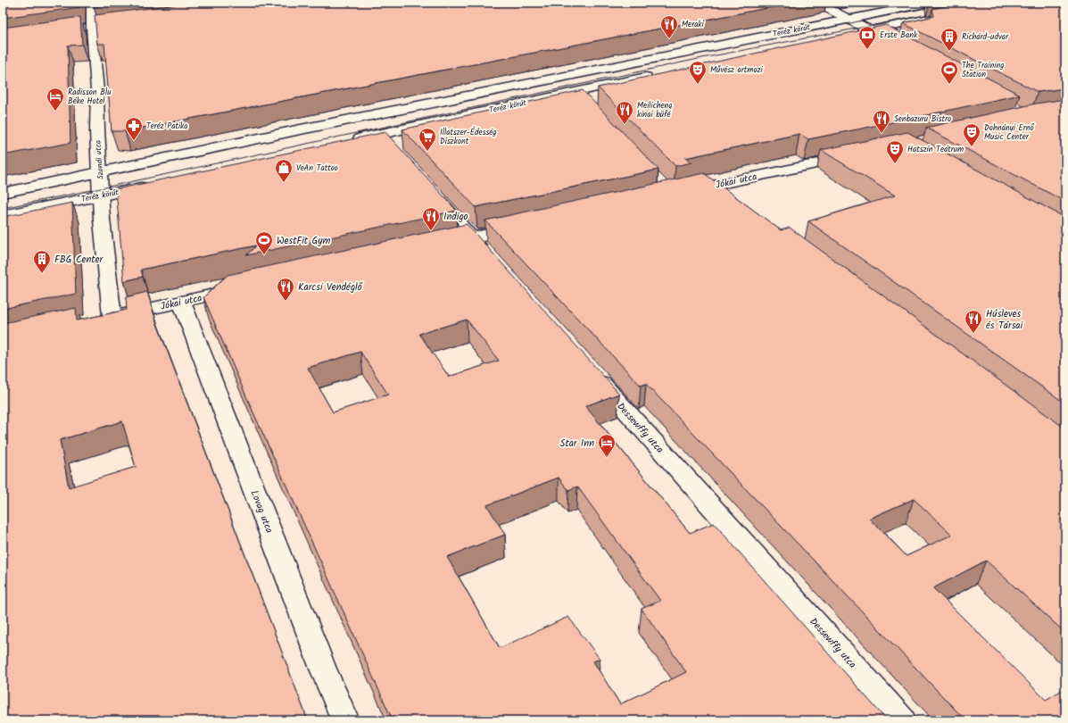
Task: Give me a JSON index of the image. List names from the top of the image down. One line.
{"streets":{"street":["Teréz körút","Szondi utca","Jókai utca","Dessewffy utca","Lovag utca"]},"crossings":[["Teréz körút","Szondi utca"],["Szondi utca","Jókai utca"],["Jókai utca","Lovag utca"]],"places":{"restaurant":["Meraki","Meilicheng kínai büfé","Senbazuru Bistro","Indigo","Karcsi Vendéglő","Húsleves és Társai"],"bank":["Erste Bank"],"building":["Richárd-udvar","FBG Center"],"theatre":["Művész artmozi","Dohnányi Ernő Music Center","Hatszín Teátrum"],"sports":["The Training Station","WestFit Gym"],"hotel":["Radisson Blu Béke Hotel","Star Inn"],"pharmacy":["Teréz Patika"],"supermarket":["Illatszer-Édesség Diszkont"],"shop":["VeAn Tattoo"]}}
